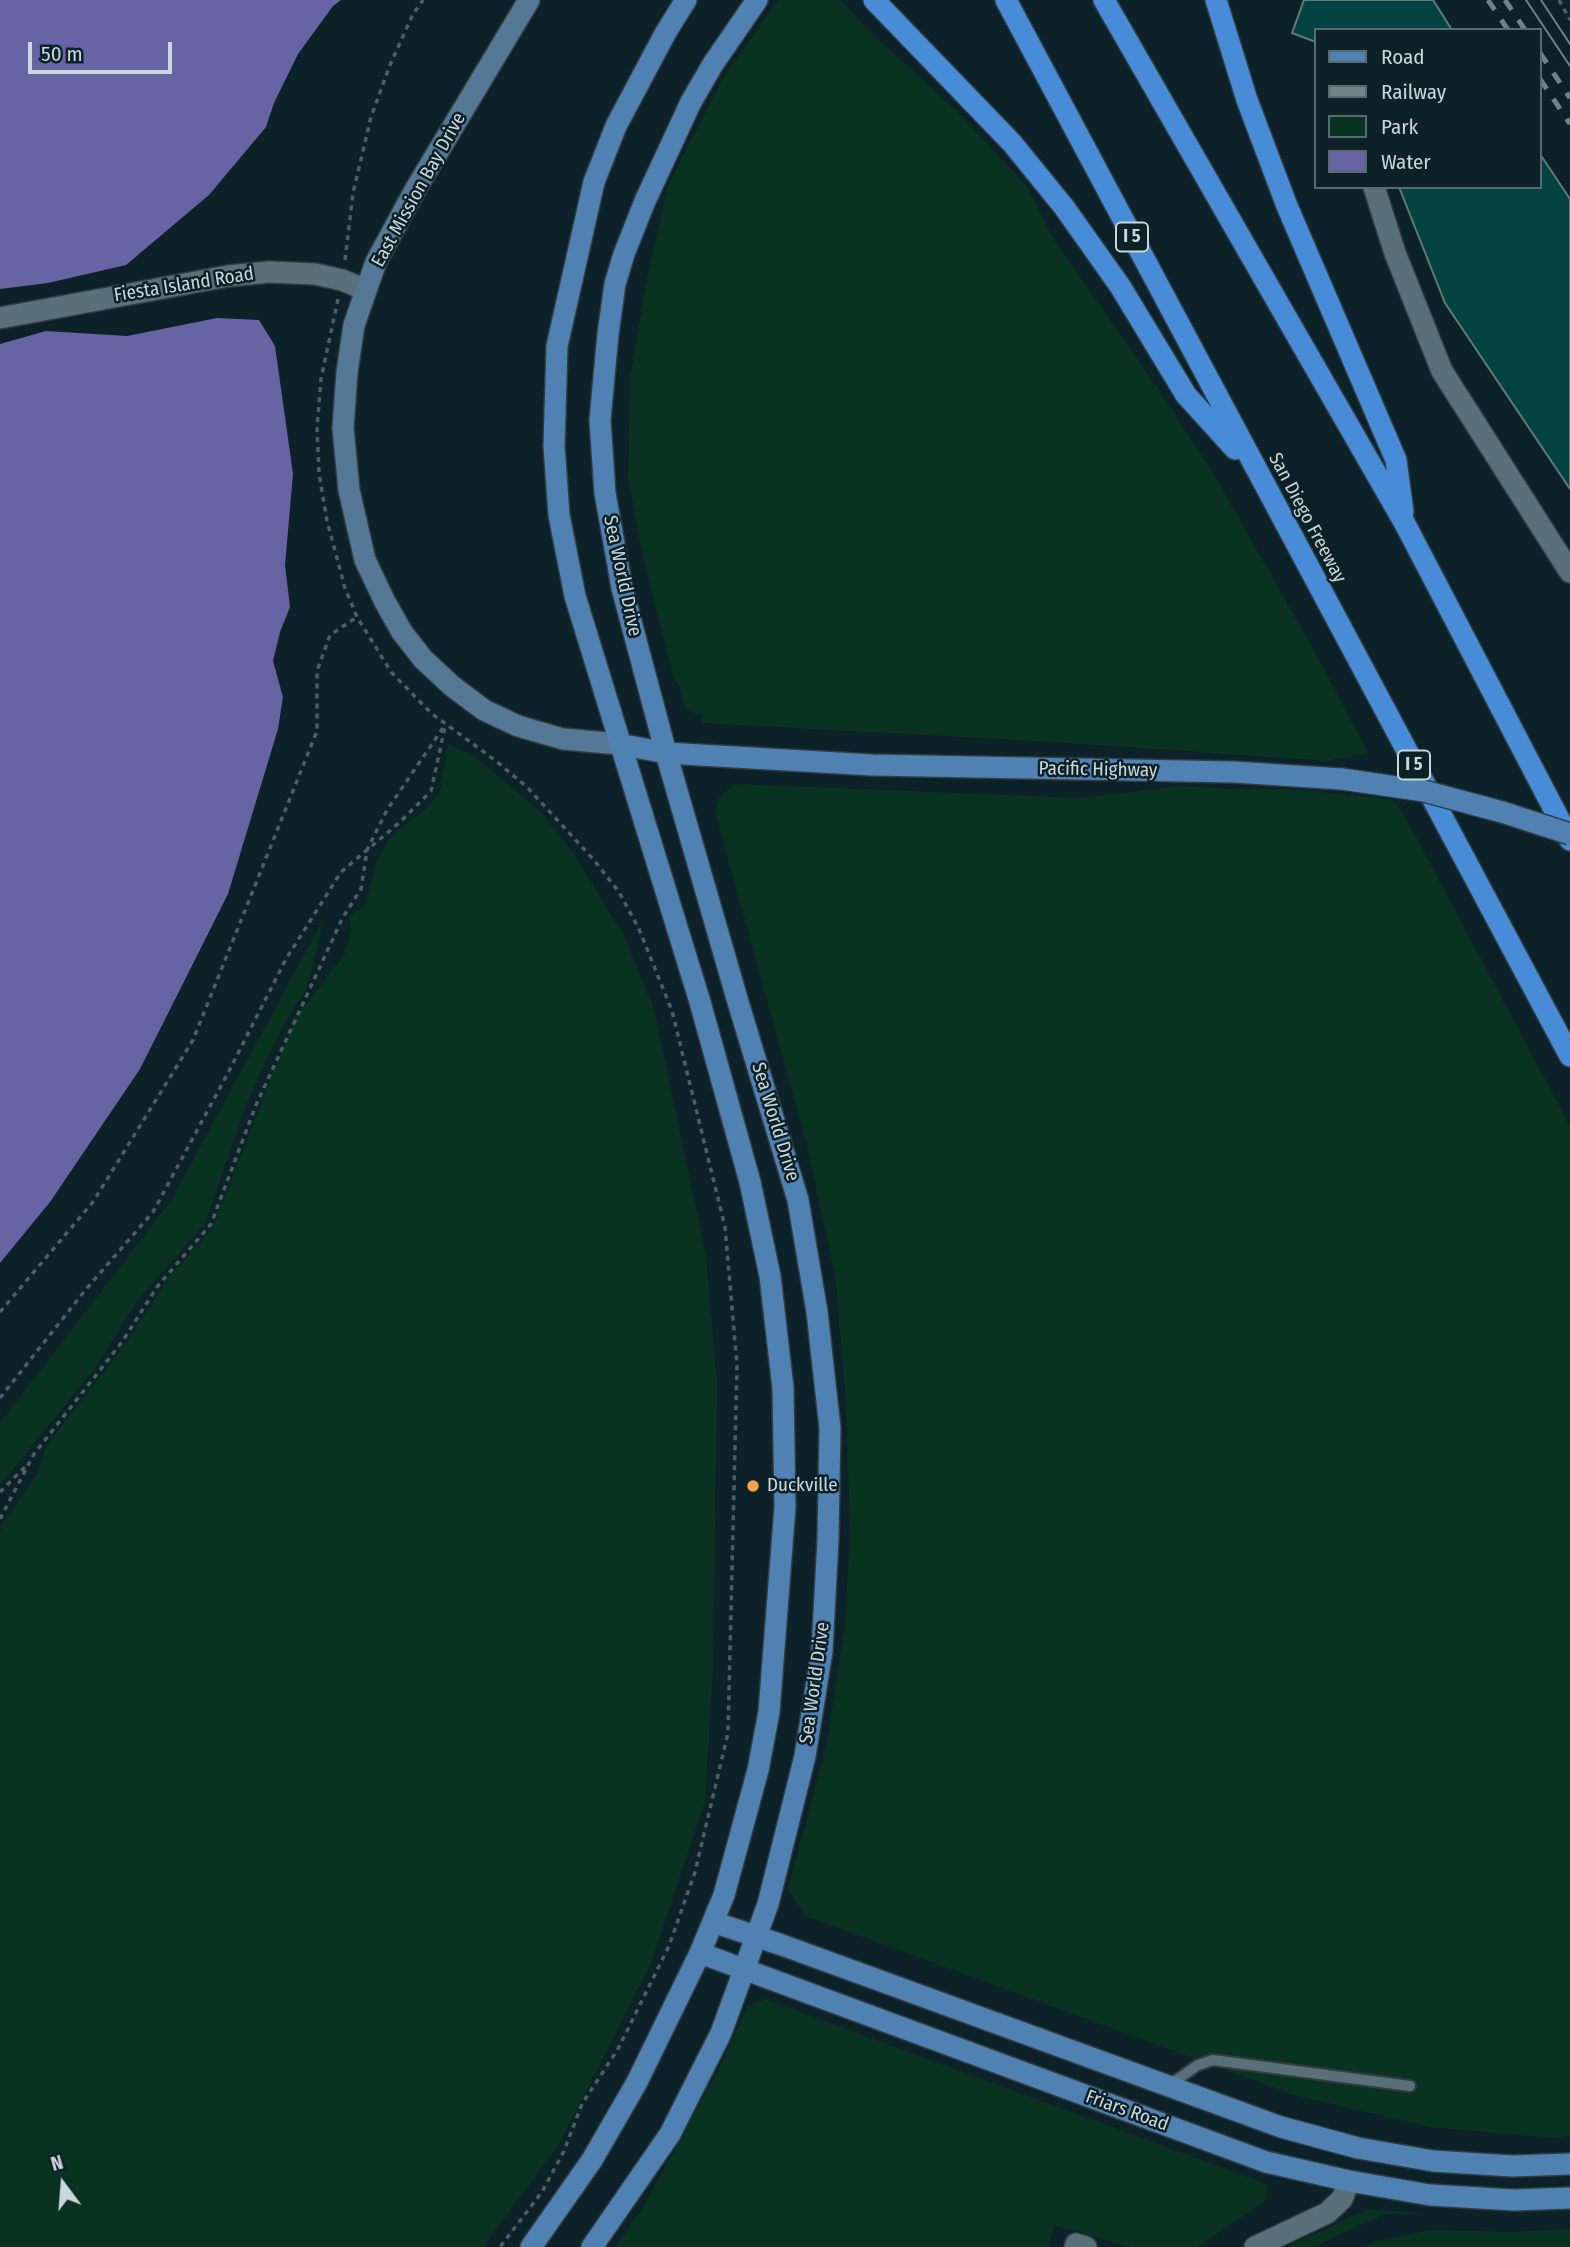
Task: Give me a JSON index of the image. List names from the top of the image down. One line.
{"streets":{"highway":["I 5","San Diego Freeway"],"main road":["East Mission Bay Drive","Sea World Drive","Pacific Highway","Friars Road"],"street":["Fiesta Island Road"]},"crossings":[["East Mission Bay Drive","Fiesta Island Road"],["East Mission Bay Drive","Sea World Drive"],["East Mission Bay Drive","Pacific Highway"],["Sea World Drive","Pacific Highway"],["Sea World Drive","Friars Road"]],"places":["Duckville"],"legend":["Road","Railway","Park","Water"],"scale_bar":"50 m","north":"top"}
